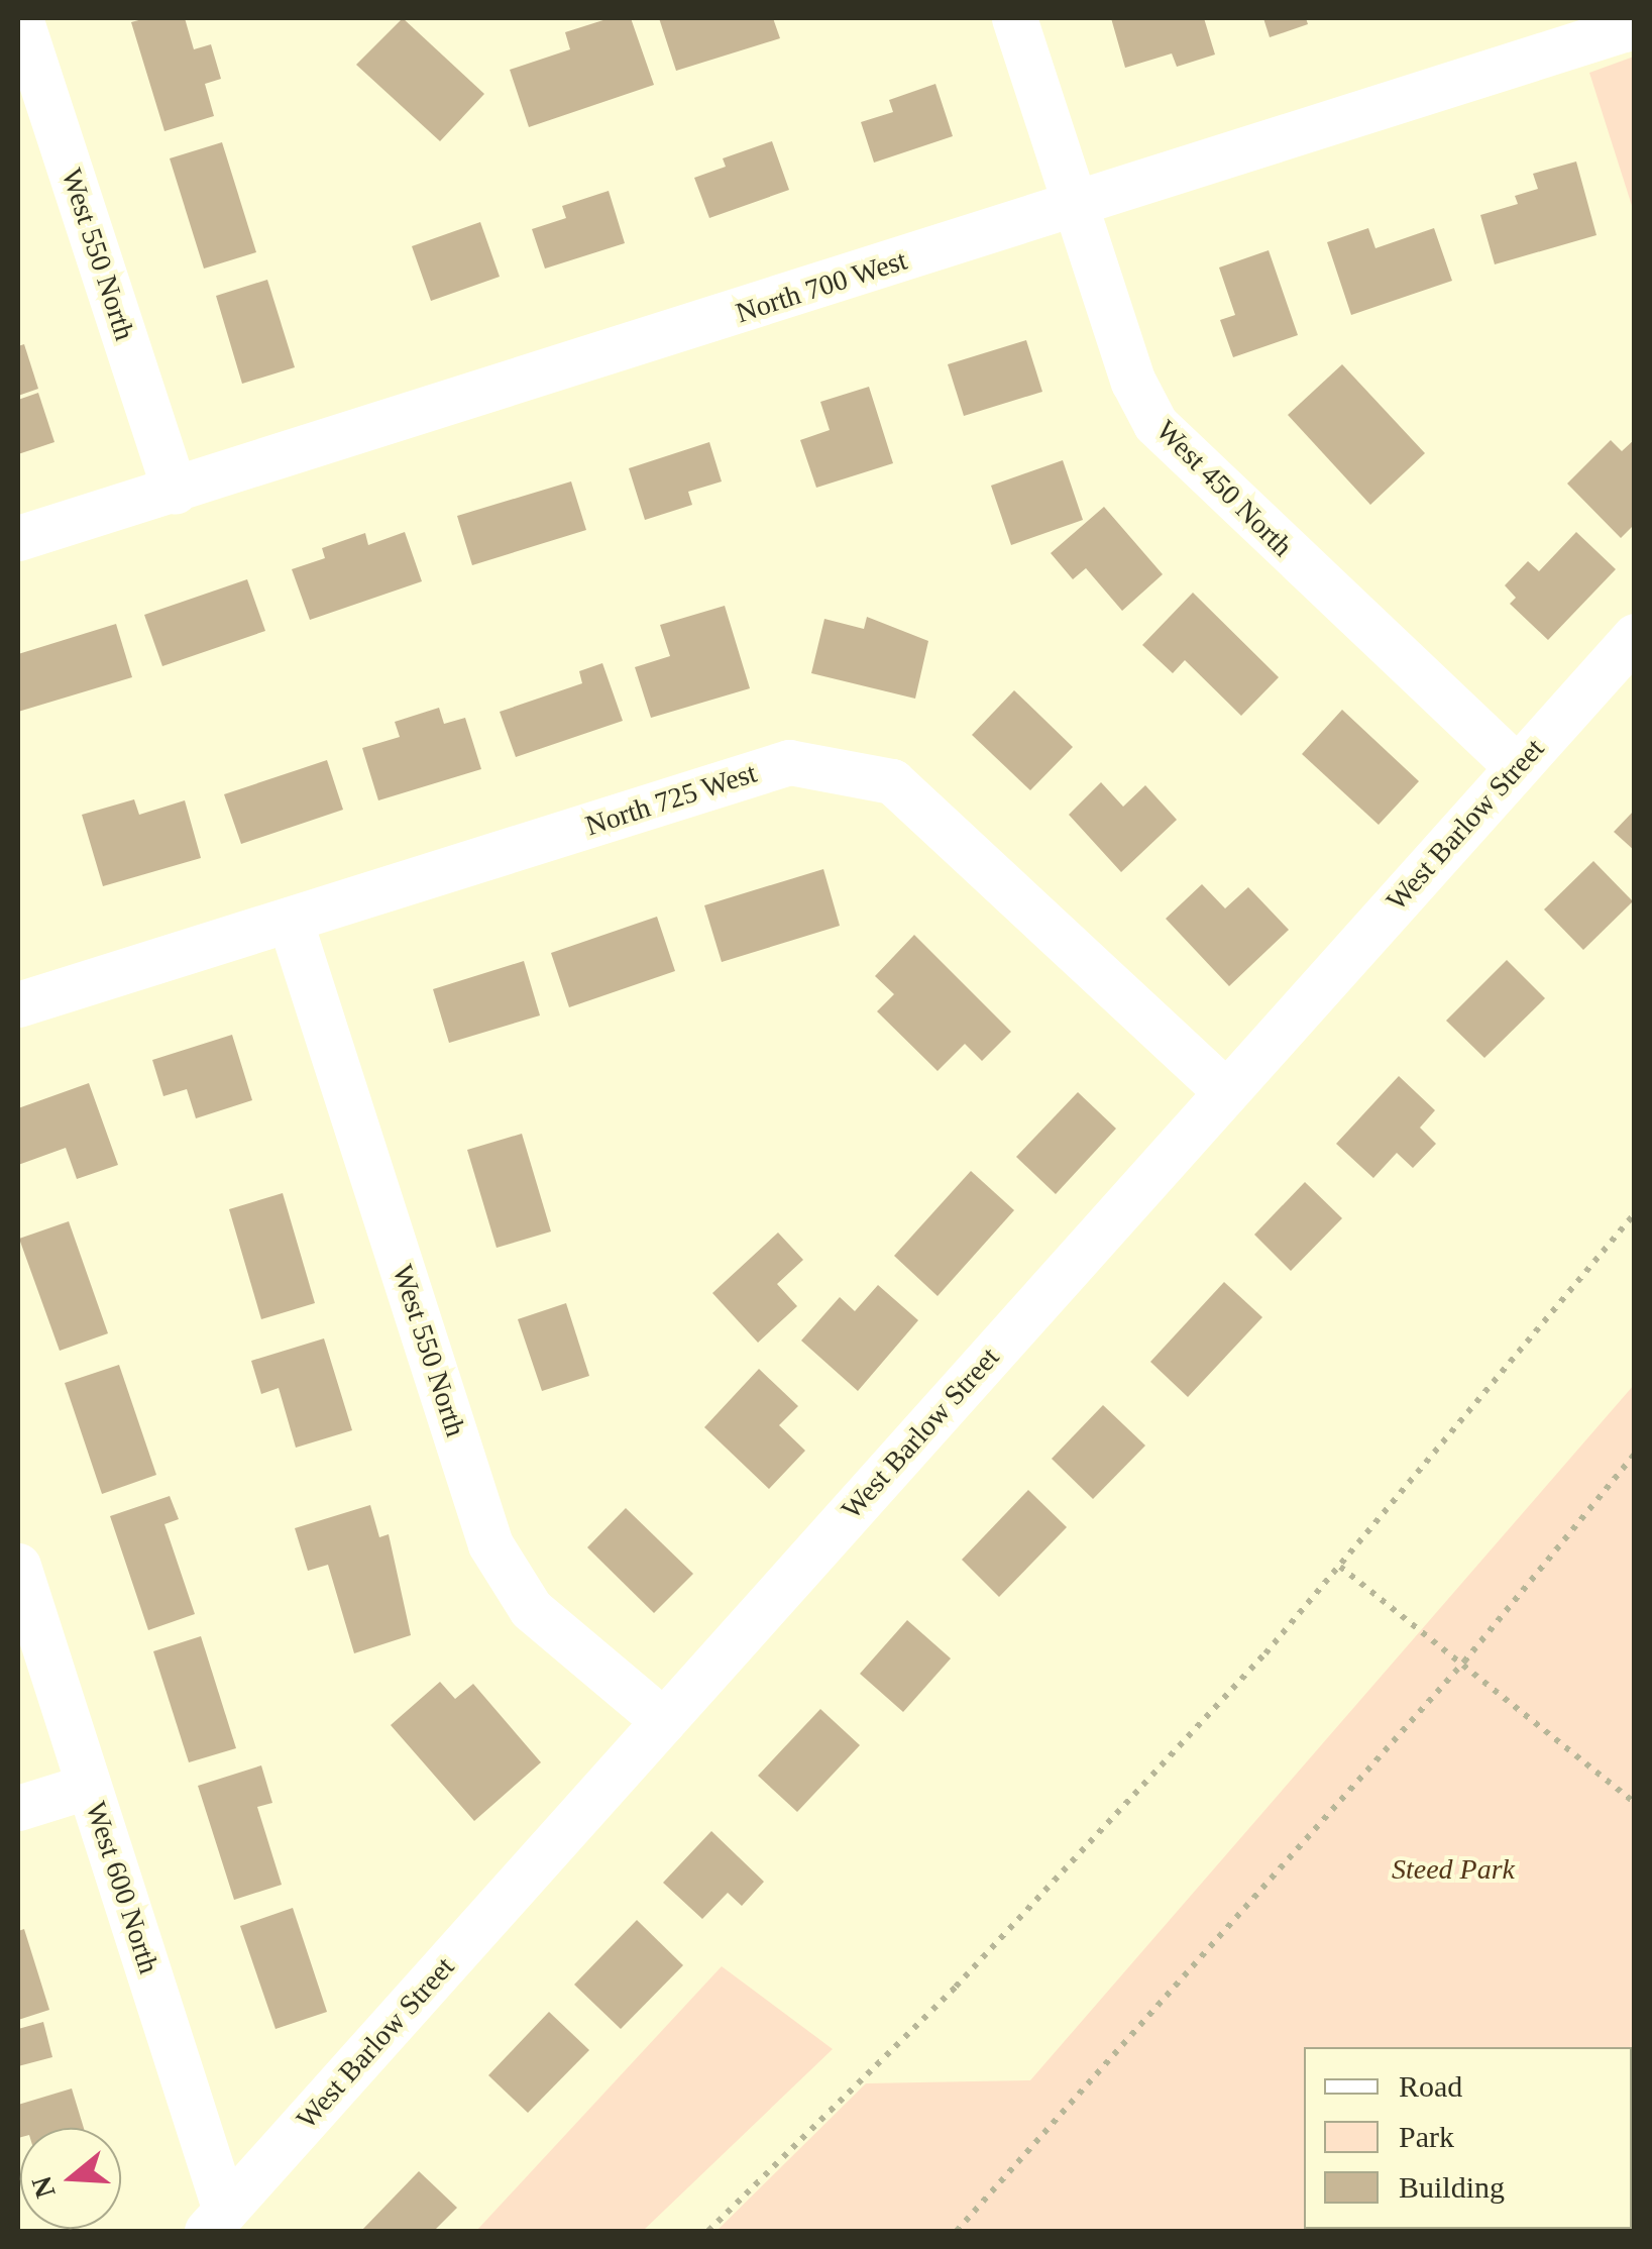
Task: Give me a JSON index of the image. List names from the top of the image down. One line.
{"streets":{"street":["West 550 North","North 700 West","West 450 North","North 725 West","West Barlow Street","West 600 North"]},"crossings":[["West 550 North","North 700 West"],["West 550 North","North 725 West"],["West 550 North","West Barlow Street"],["North 700 West","West 450 North"],["West 450 North","West Barlow Street"],["North 725 West","West Barlow Street"],["West Barlow Street","West 600 North"]],"parks":["Steed Park"],"legend":["Road","Park","Building"],"north":"left"}
